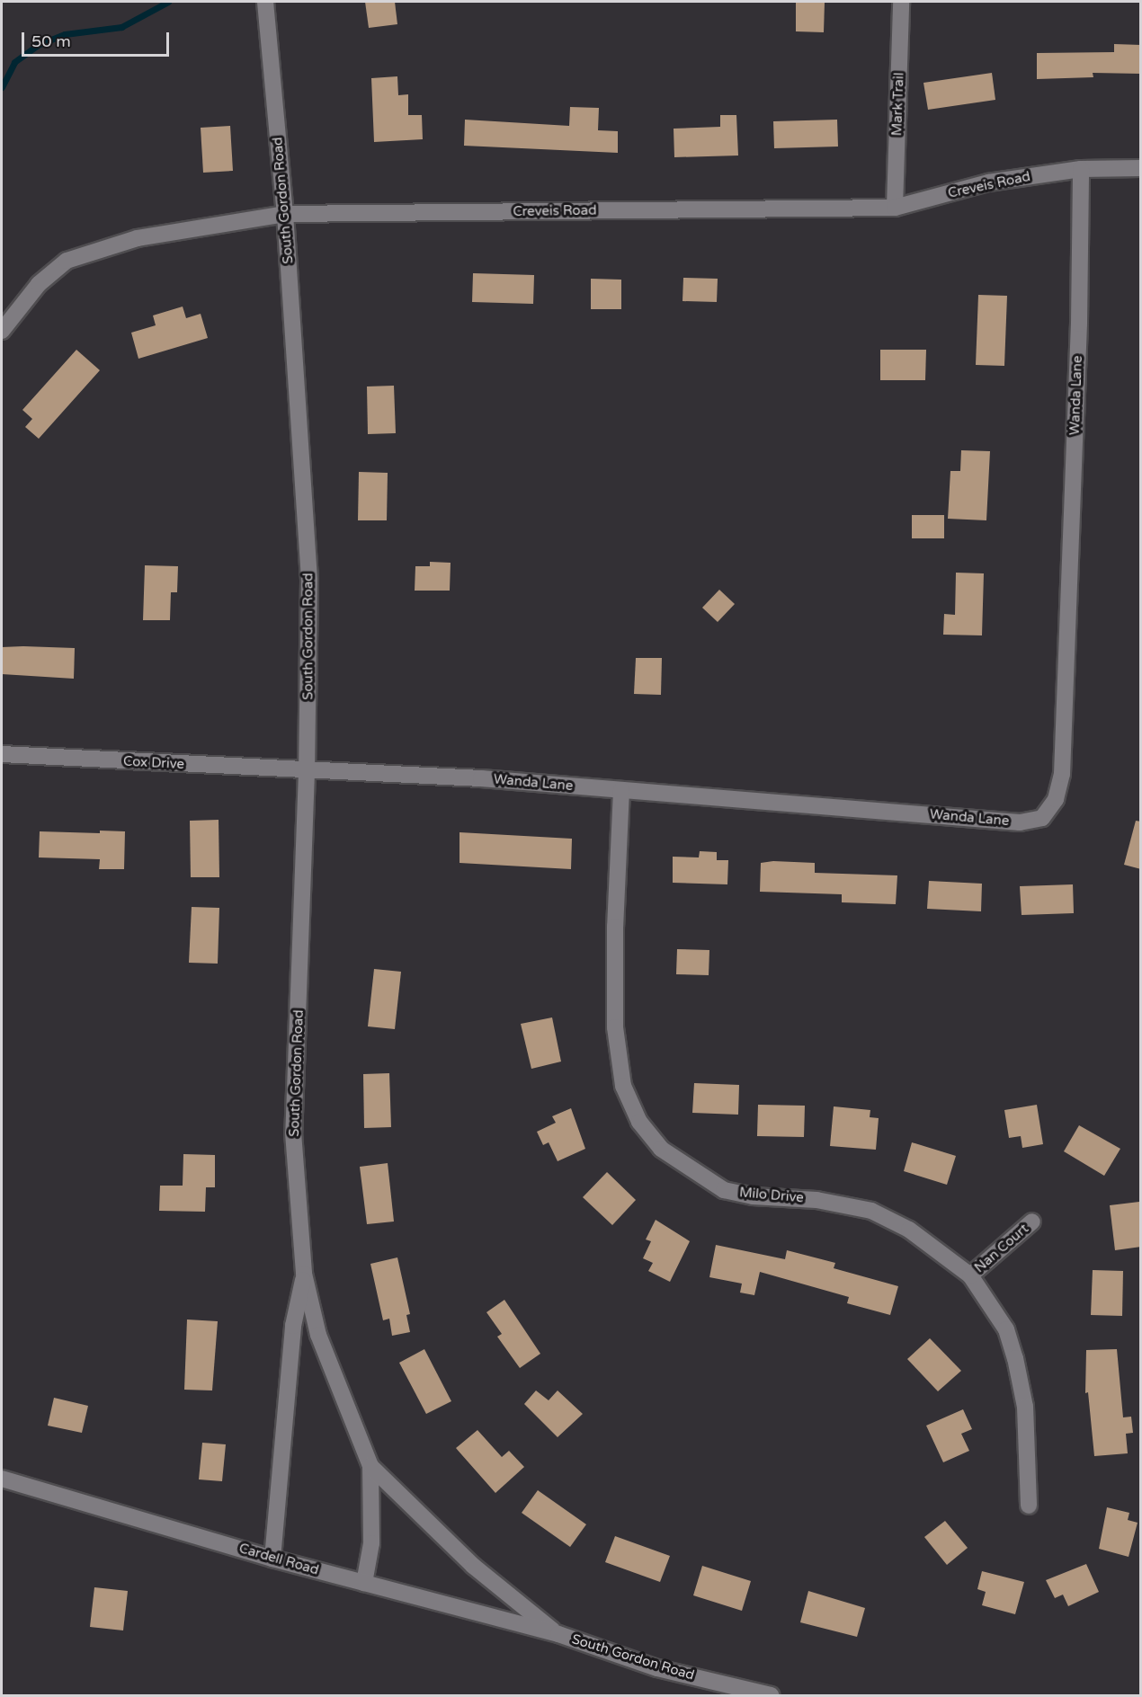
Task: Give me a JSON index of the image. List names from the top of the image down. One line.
{"streets":{"street":["Mark Trail","Creveis Road","South Gordon Road","Wanda Lane","Cox Drive","Milo Drive","Nan Court","Cardell Road"]},"crossings":[["Mark Trail","Creveis Road"],["Creveis Road","South Gordon Road"],["Creveis Road","Wanda Lane"],["South Gordon Road","Wanda Lane"],["South Gordon Road","Cox Drive"],["South Gordon Road","Cardell Road"],["Wanda Lane","Cox Drive"],["Wanda Lane","Milo Drive"],["Milo Drive","Nan Court"]],"scale_bar":"50 m"}
